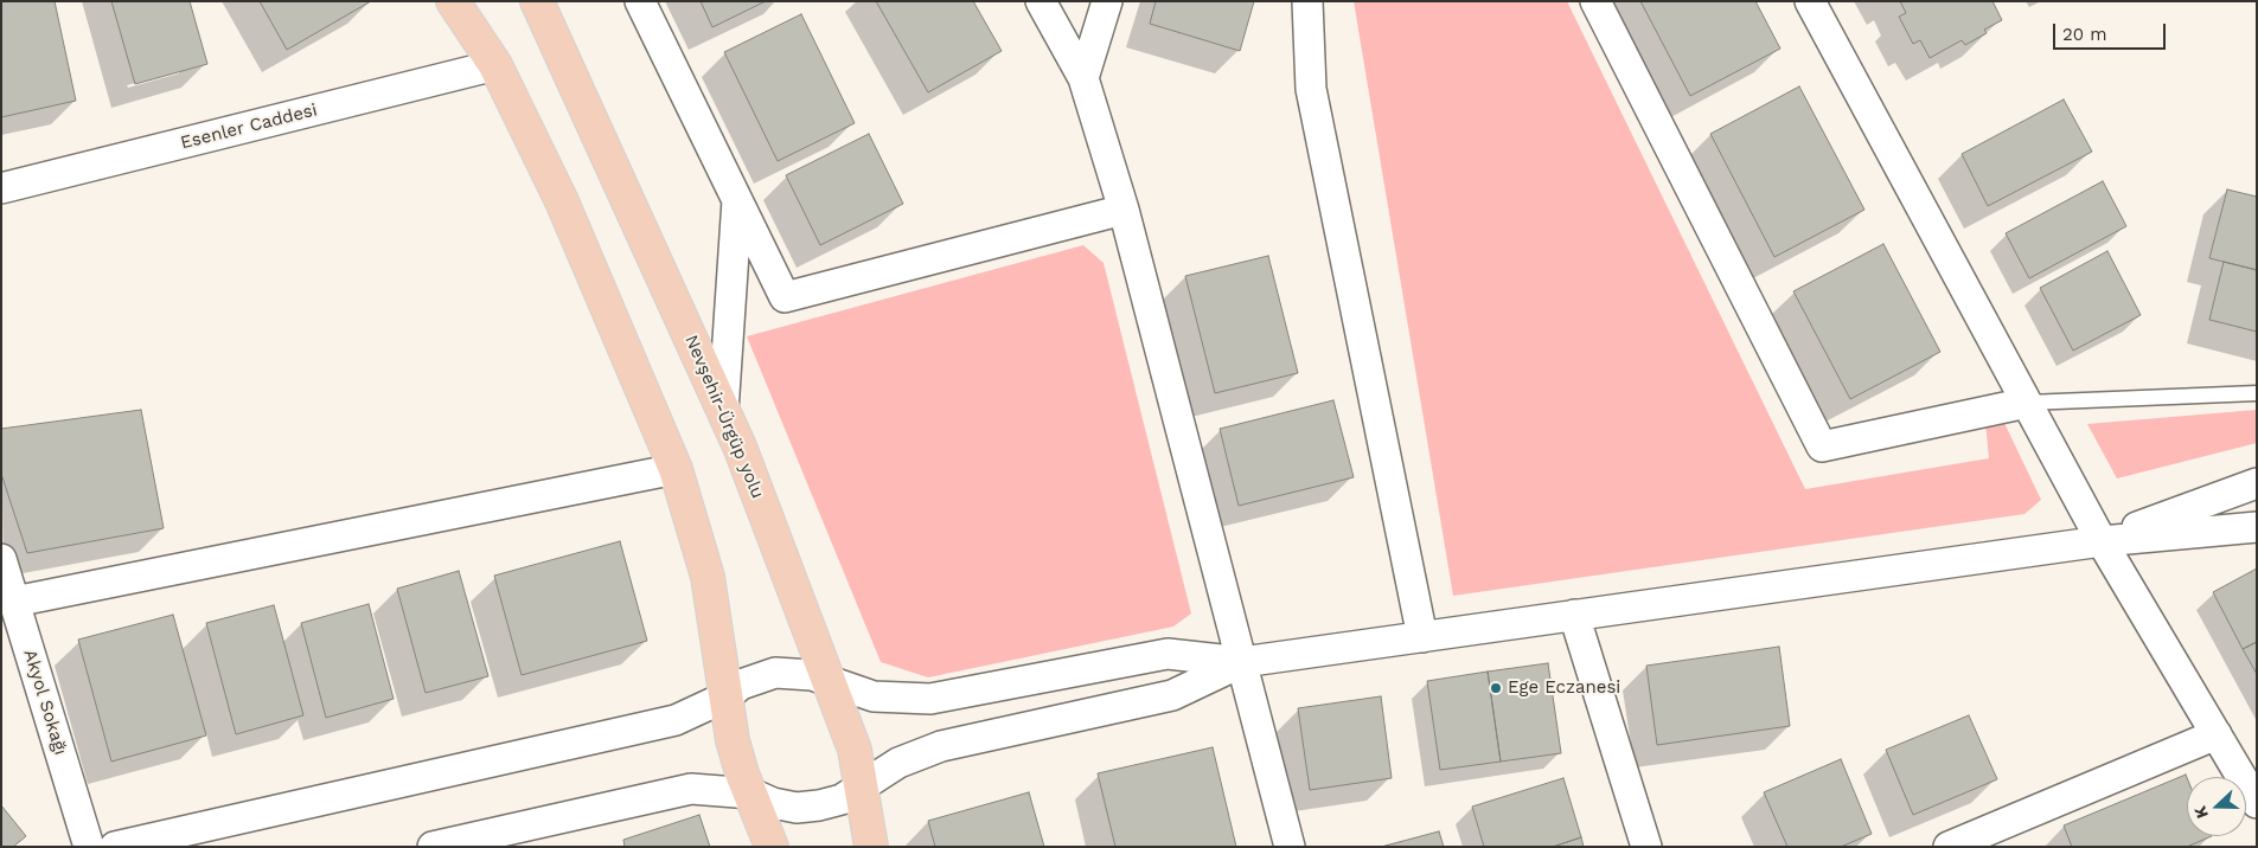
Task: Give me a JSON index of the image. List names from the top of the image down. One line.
{"streets":{"highway":["Nevşehir-Ürgüp yolu"],"street":["Esenler Caddesi","Akyol Sokağı"]},"places":["Ege Eczanesi"],"scale_bar":"20 m","north":"left"}
